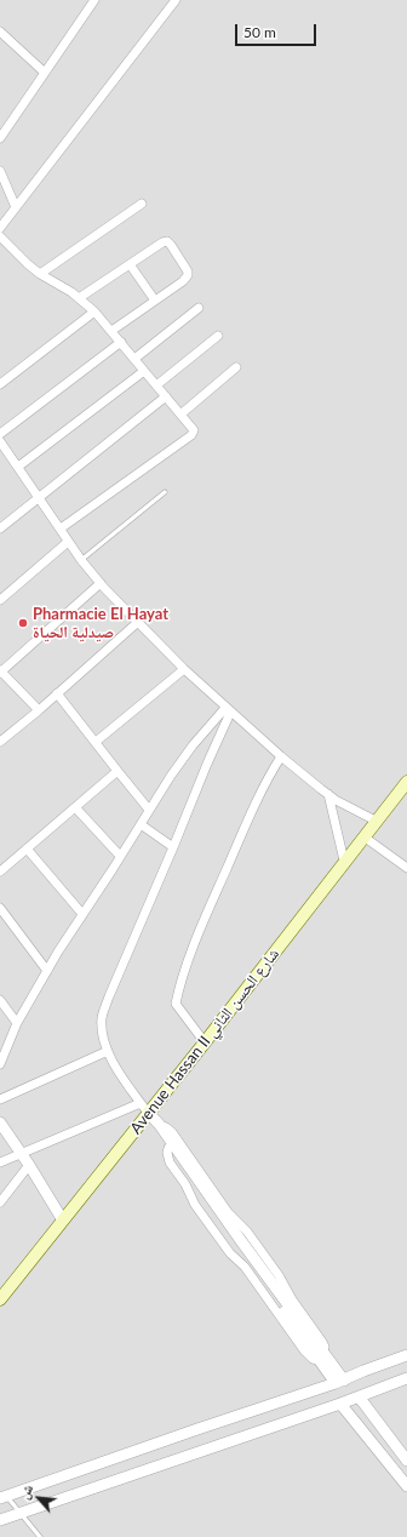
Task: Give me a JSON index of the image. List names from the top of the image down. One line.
{"streets":{"main road":["Avenue Hassan II شارع الحسن الثاني"]},"places":["Pharmacie El Hayat صيدلية الحياة"],"scale_bar":"50 m","north":"top left"}
